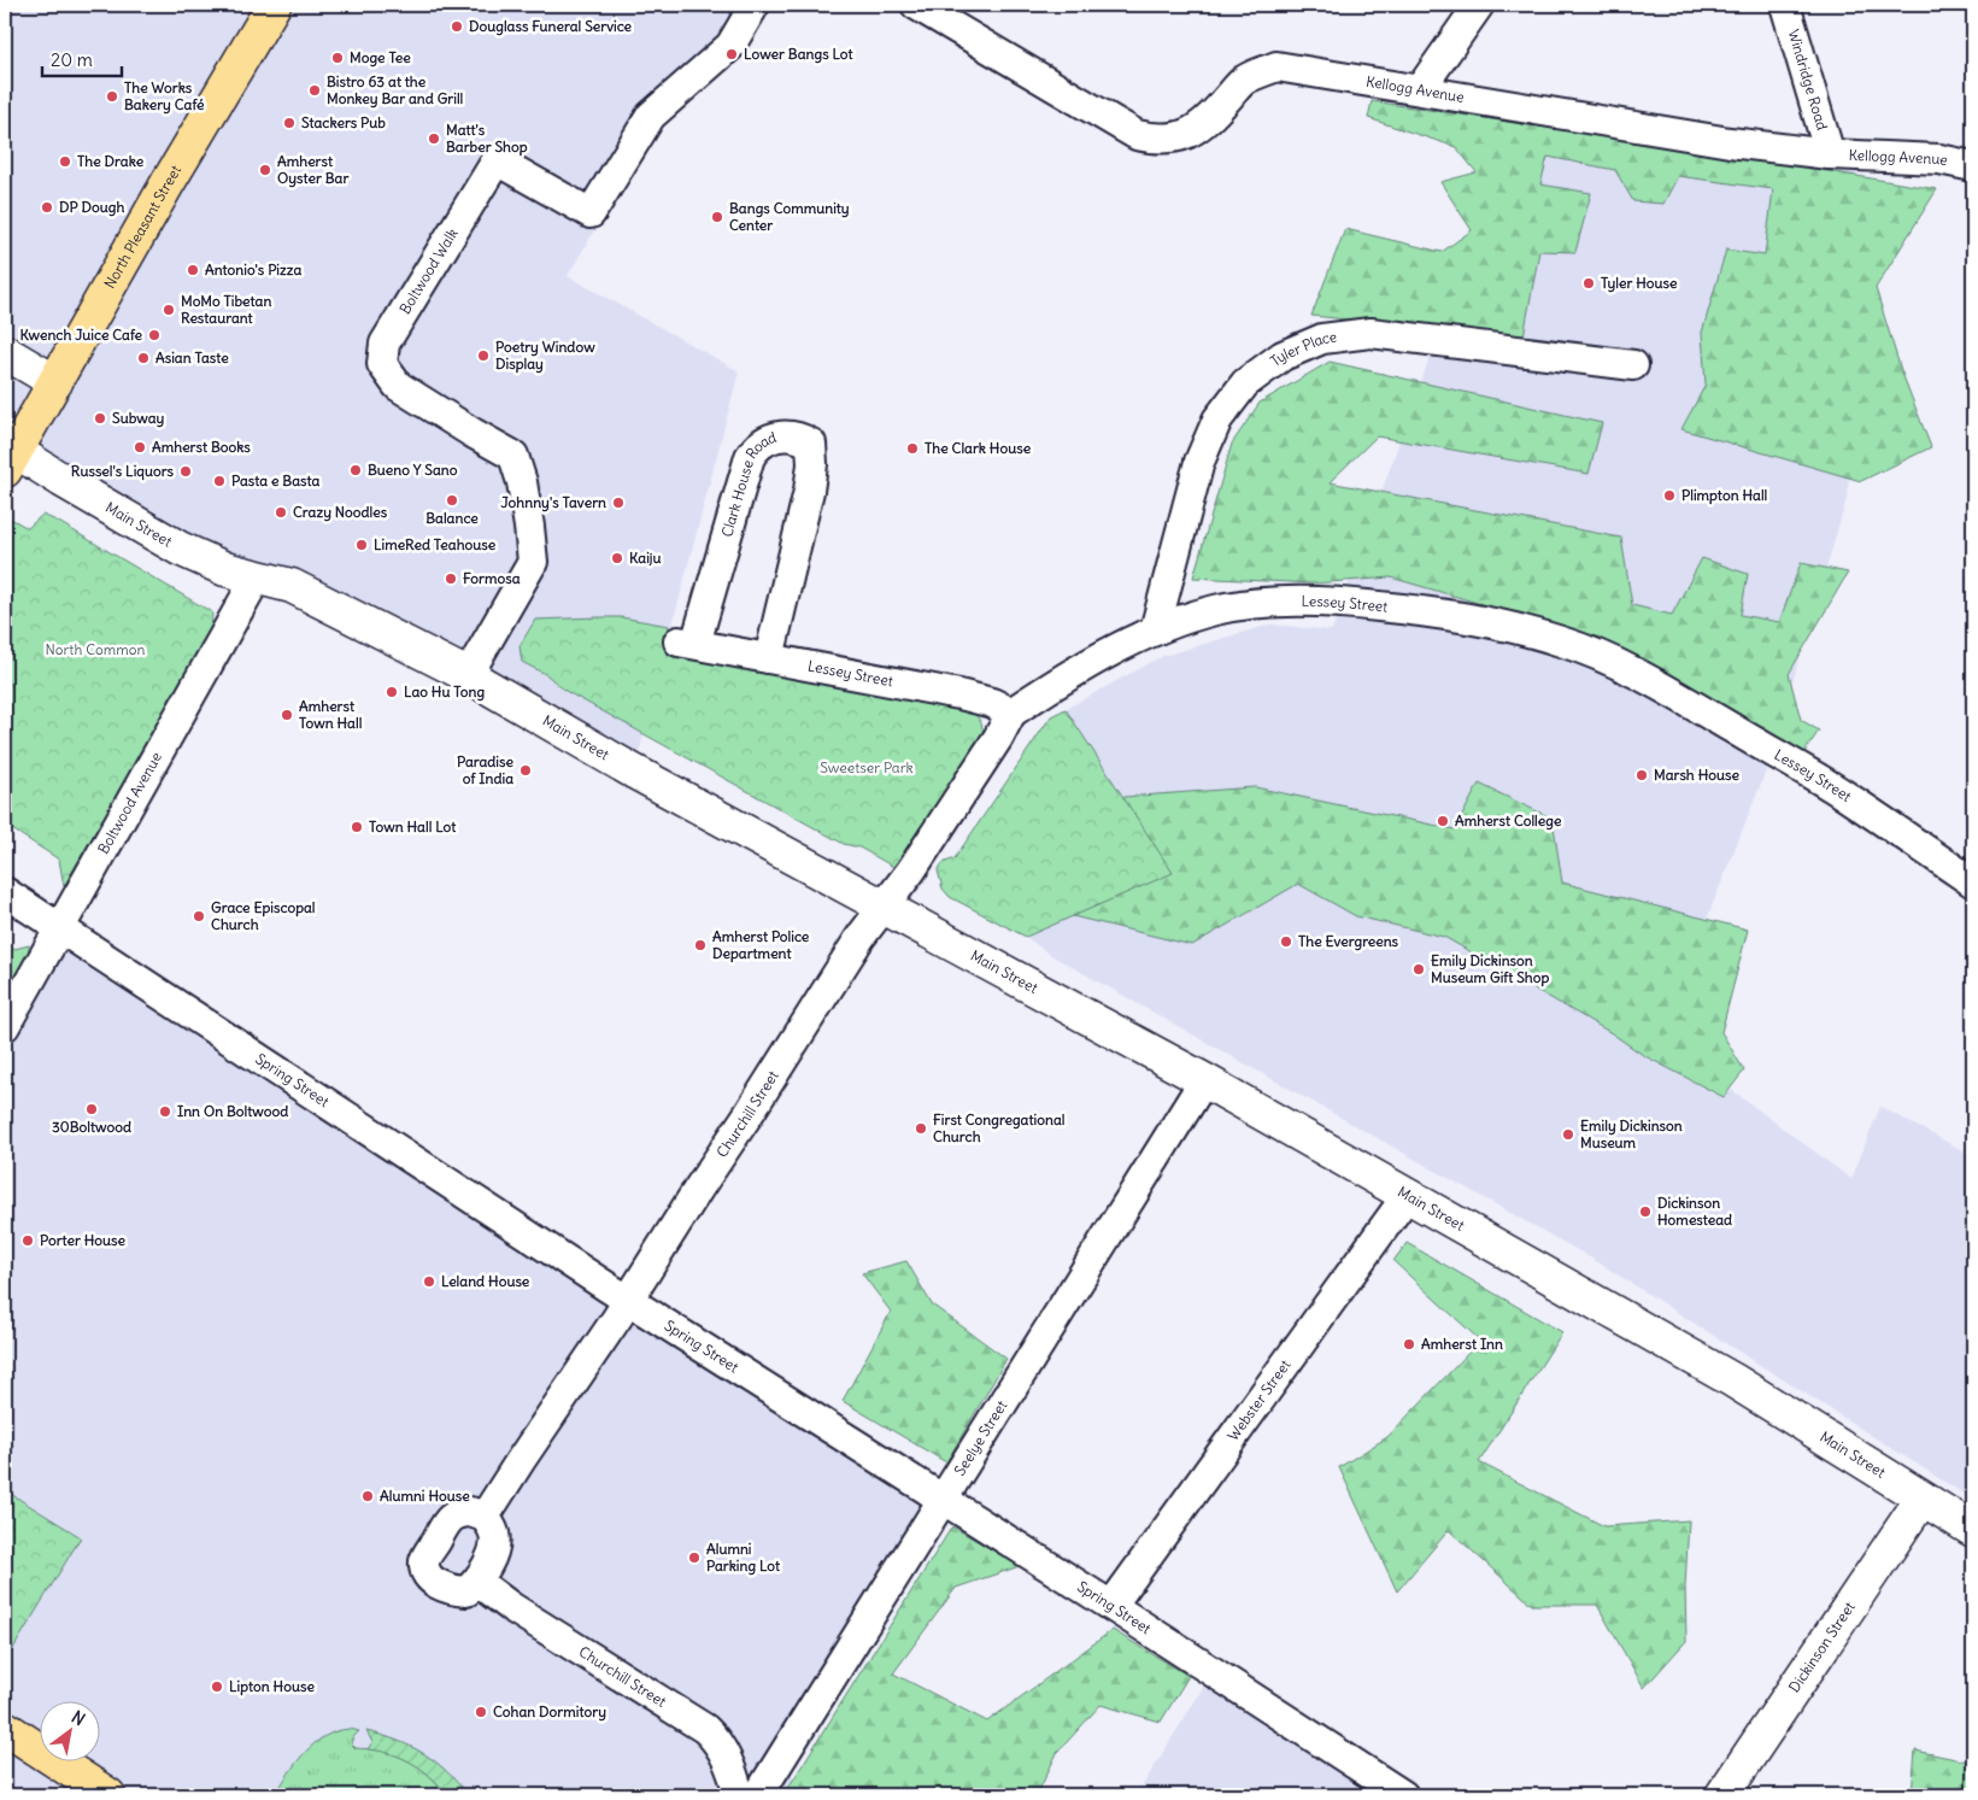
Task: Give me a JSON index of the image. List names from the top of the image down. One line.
{"streets":{"main road":["North Pleasant Street","Main Street","Dickinson Street"],"street":["Windridge Road","Kellogg Avenue","Boltwood Walk","Tyler Place","Clark House Road","Lessey Street","Boltwood Avenue","Spring Street","Churchill Street","Webster Street","Seelye Street"]},"crossings":[["Windridge Road","Kellogg Avenue"],["North Pleasant Street","Main Street"],["Boltwood Walk","Main Street"],["Tyler Place","Lessey Street"],["Clark House Road","Lessey Street"],["Main Street","Boltwood Avenue"],["Main Street","Churchill Street"],["Main Street","Webster Street"],["Main Street","Seelye Street"],["Main Street","Dickinson Street"],["Lessey Street","Churchill Street"],["Boltwood Avenue","Spring Street"],["Spring Street","Churchill Street"],["Spring Street","Webster Street"],["Spring Street","Seelye Street"]],"parks":["North Common","Sweetser Park"],"places":["Douglass Funeral Service","Lower Bangs Lot","Moge Tee","Bistro 63 at the Monkey Bar and Grill","The Works Bakery Café","Stackers Pub","Matt's Barber Shop","The Drake","Amherst Oyster Bar","DP Dough","Bangs Community Center","Antonio's Pizza","Tyler House","MoMo Tibetan Restaurant","Kwench Juice Cafe","Poetry Window Display","Asian Taste","Subway","Amherst Books","The Clark House","Bueno Y Sano","Russel's Liquors","Pasta e Basta","Plimpton Hall","Balance","Johnny's Tavern","Crazy Noodles","LimeRed Teahouse","Kaiju","Formosa","Lao Hu Tong","Amherst Town Hall","Paradise of India","Marsh House","Amherst College","Town Hall Lot","Grace Episcopal Church","The Evergreens","Amherst Police Department","Emily Dickinson Museum Gift Shop","30Boltwood","Inn On Boltwood","First Congregational Church","Emily Dickinson Museum","Dickinson Homestead","Porter House","Leland House","Amherst Inn","Alumni House","Alumni Parking Lot","Lipton House","Cohan Dormitory"],"scale_bar":"20 m","north":"top right"}
